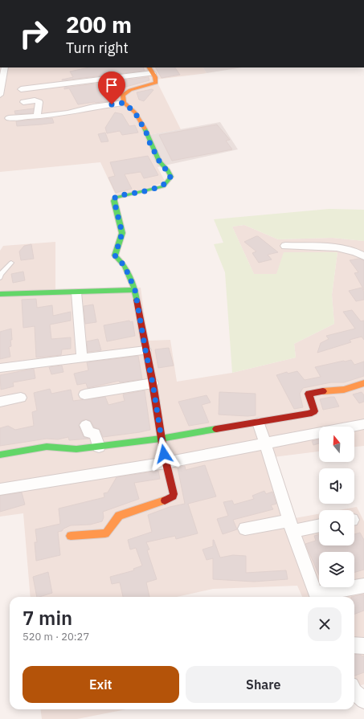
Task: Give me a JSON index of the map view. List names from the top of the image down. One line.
{"north":"top","page":{"turn":["200 m","Turn right"],"heading":["7 min","520 m · 20:27"],"buttons":["Exit","Share"]}}
